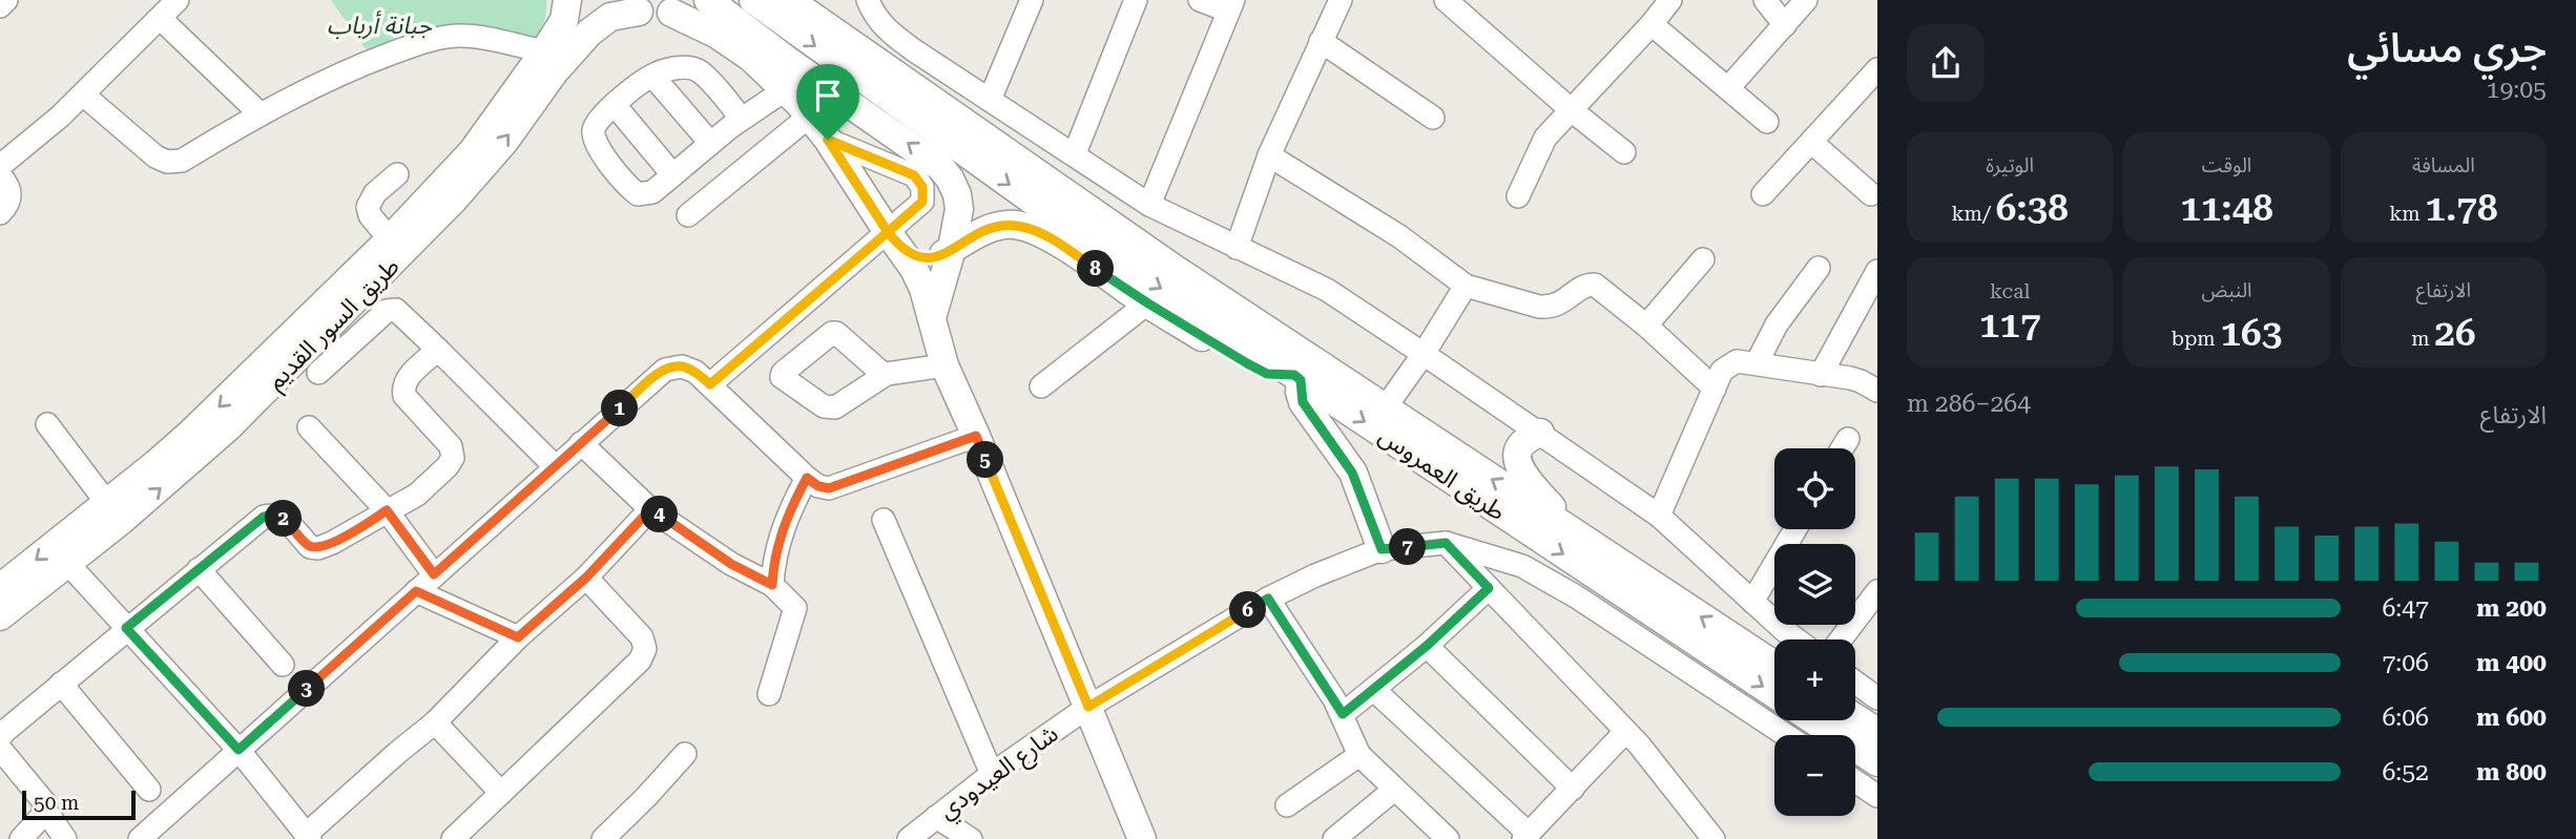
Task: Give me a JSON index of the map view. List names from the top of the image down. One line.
{"streets":{"main road":["طريق السور القديم","طريق العمروس"],"street":["شارع العيدودي"]},"parks":["جبانة أرباب"],"scale_bar":"50 m","page":{"heading":["جري مسائي","19:05"],"stats":[["المسافة","1.78 km"],["الوقت","11:48"],["الوتيرة","6:38 /km"],["الارتفاع","26 m"],["النبض","163 bpm"],["kcal","117"]],"pins":["8","1","5","4","2","7","6","3"],"chart":["الارتفاع","264–286 m"],"map_buttons":["+","−"],"list":[{"name":"200 m","note":"6:47"},{"name":"400 m","note":"7:06"},{"name":"600 m","note":"6:06"},{"name":"800 m","note":"6:52"}],"scale":"50 m"}}
